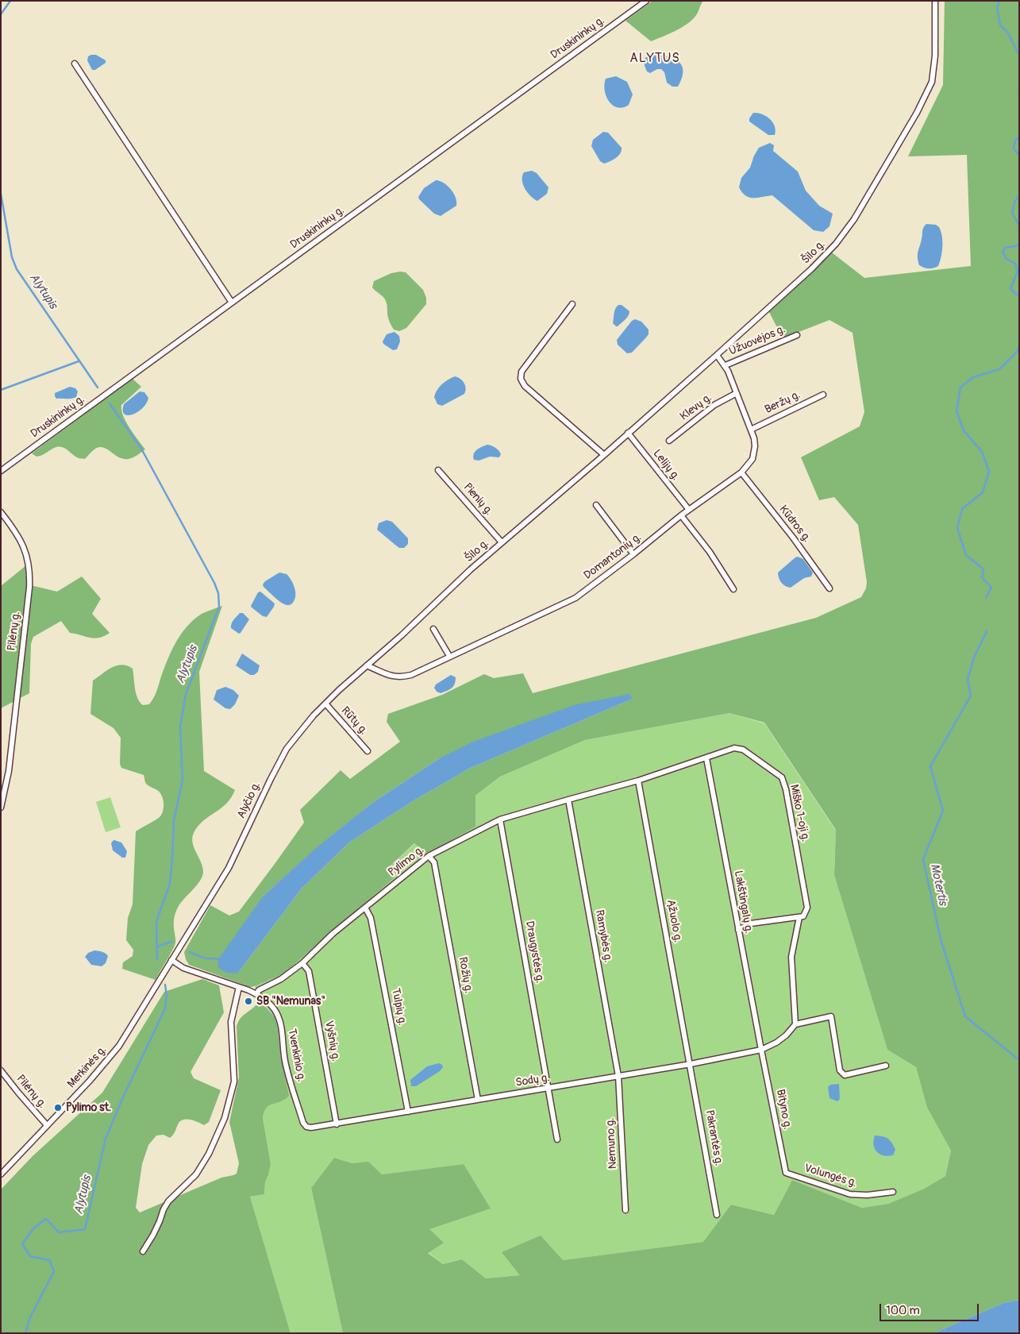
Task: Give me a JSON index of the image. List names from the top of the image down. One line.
{"streets":{"street":["Druskininkų g.","Šilo g.","Užuovėjos g.","Beržų g.","Klevų g.","Lelijų g.","Pienių g.","Kūdros g.","Domantonių g.","Pilėnų g.","Rūtų g.","Alyčio g.","Miško 1-oji g.","Pylimo g.","Lakštingalų g.","Ąžuolo g.","Ramybės g.","Draugystės g.","Rožių g.","Tulpių g.","Vyšnių g.","Tvenkinio g.","Merkinės g.","Sodų g.","Bityno g.","Pakrantės g.","Nemuno g.","Volungės g."]},"crossings":[["Šilo g.","Lelijų g."],["Šilo g.","Pienių g."],["Šilo g.","Domantonių g."],["Šilo g.","Alyčio g."],["Užuovėjos g.","Domantonių g."],["Beržų g.","Domantonių g."],["Klevų g.","Domantonių g."],["Lelijų g.","Domantonių g."],["Kūdros g.","Domantonių g."],["Domantonių g.","Alyčio g."],["Pilėnų g.","Merkinės g."],["Rūtų g.","Alyčio g."],["Alyčio g.","Merkinės g."],["Miško 1-oji g.","Pylimo g."],["Miško 1-oji g.","Lakštingalų g."],["Pylimo g.","Lakštingalų g."],["Pylimo g.","Ąžuolo g."],["Pylimo g.","Ramybės g."],["Pylimo g.","Draugystės g."],["Pylimo g.","Rožių g."],["Pylimo g.","Tulpių g."],["Pylimo g.","Vyšnių g."],["Pylimo g.","Tvenkinio g."],["Lakštingalų g.","Sodų g."],["Lakštingalų g.","Bityno g."],["Ąžuolo g.","Sodų g."],["Ąžuolo g.","Pakrantės g."],["Ramybės g.","Sodų g."],["Ramybės g.","Nemuno g."],["Draugystės g.","Sodų g."],["Rožių g.","Sodų g."],["Tulpių g.","Sodų g."],["Vyšnių g.","Sodų g."],["Tvenkinio g.","Sodų g."],["Sodų g.","Bityno g."],["Sodų g.","Pakrantės g."],["Sodų g.","Nemuno g."],["Bityno g.","Volungės g."]],"districts":["ALYTUS"],"water":["Alytupis","Motertis"],"places":["SB \"Nemunas\"","Pylimo st."],"scale_bar":"100 m"}
